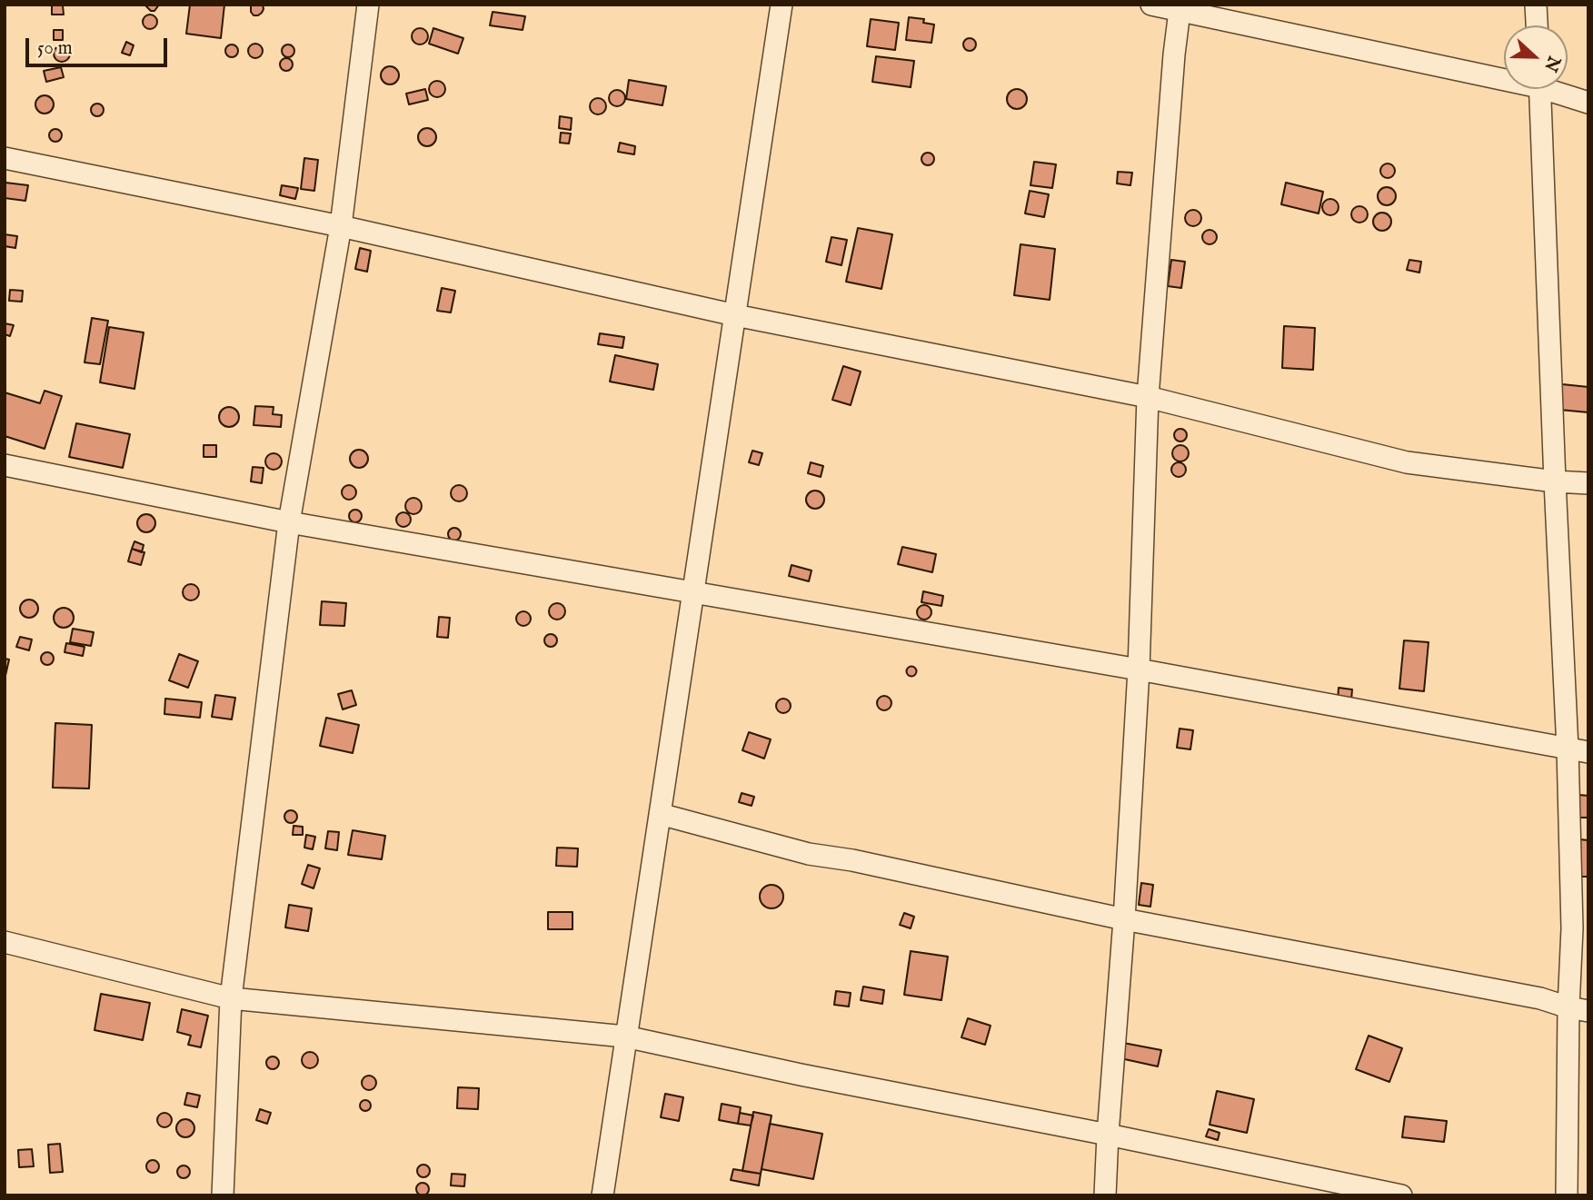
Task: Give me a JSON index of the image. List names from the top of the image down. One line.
{"scale_bar":"50 m","north":"right"}
